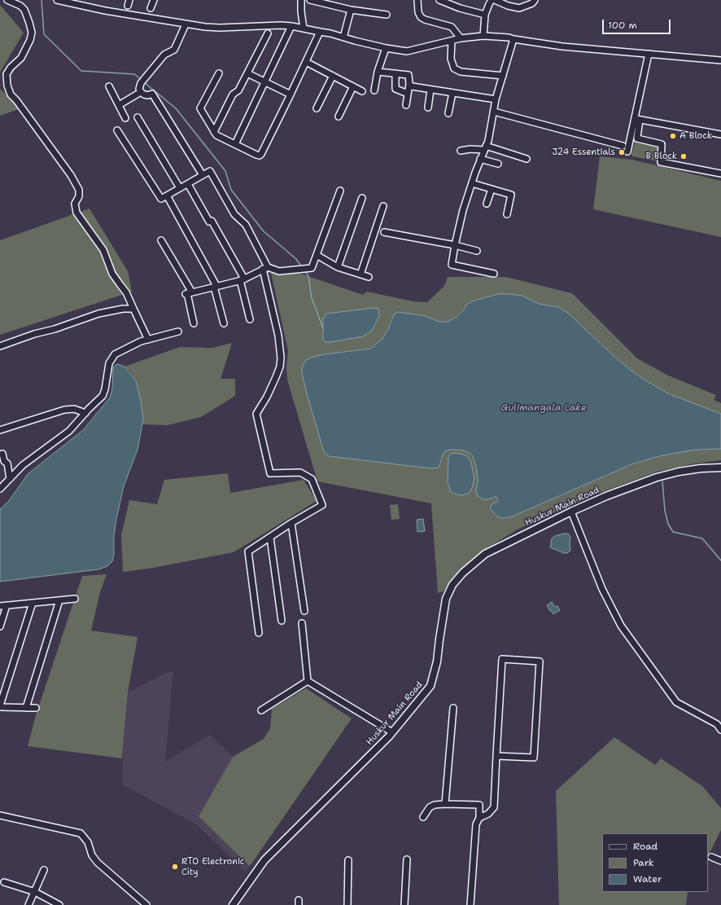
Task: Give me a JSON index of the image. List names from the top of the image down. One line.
{"streets":{"main road":["Huskur Main Road"]},"water":["Gulimangala Lake"],"places":["A Block","J24 Essentials","B Block","RTO Electronic City"],"legend":["Road","Park","Water"],"scale_bar":"100 m"}
